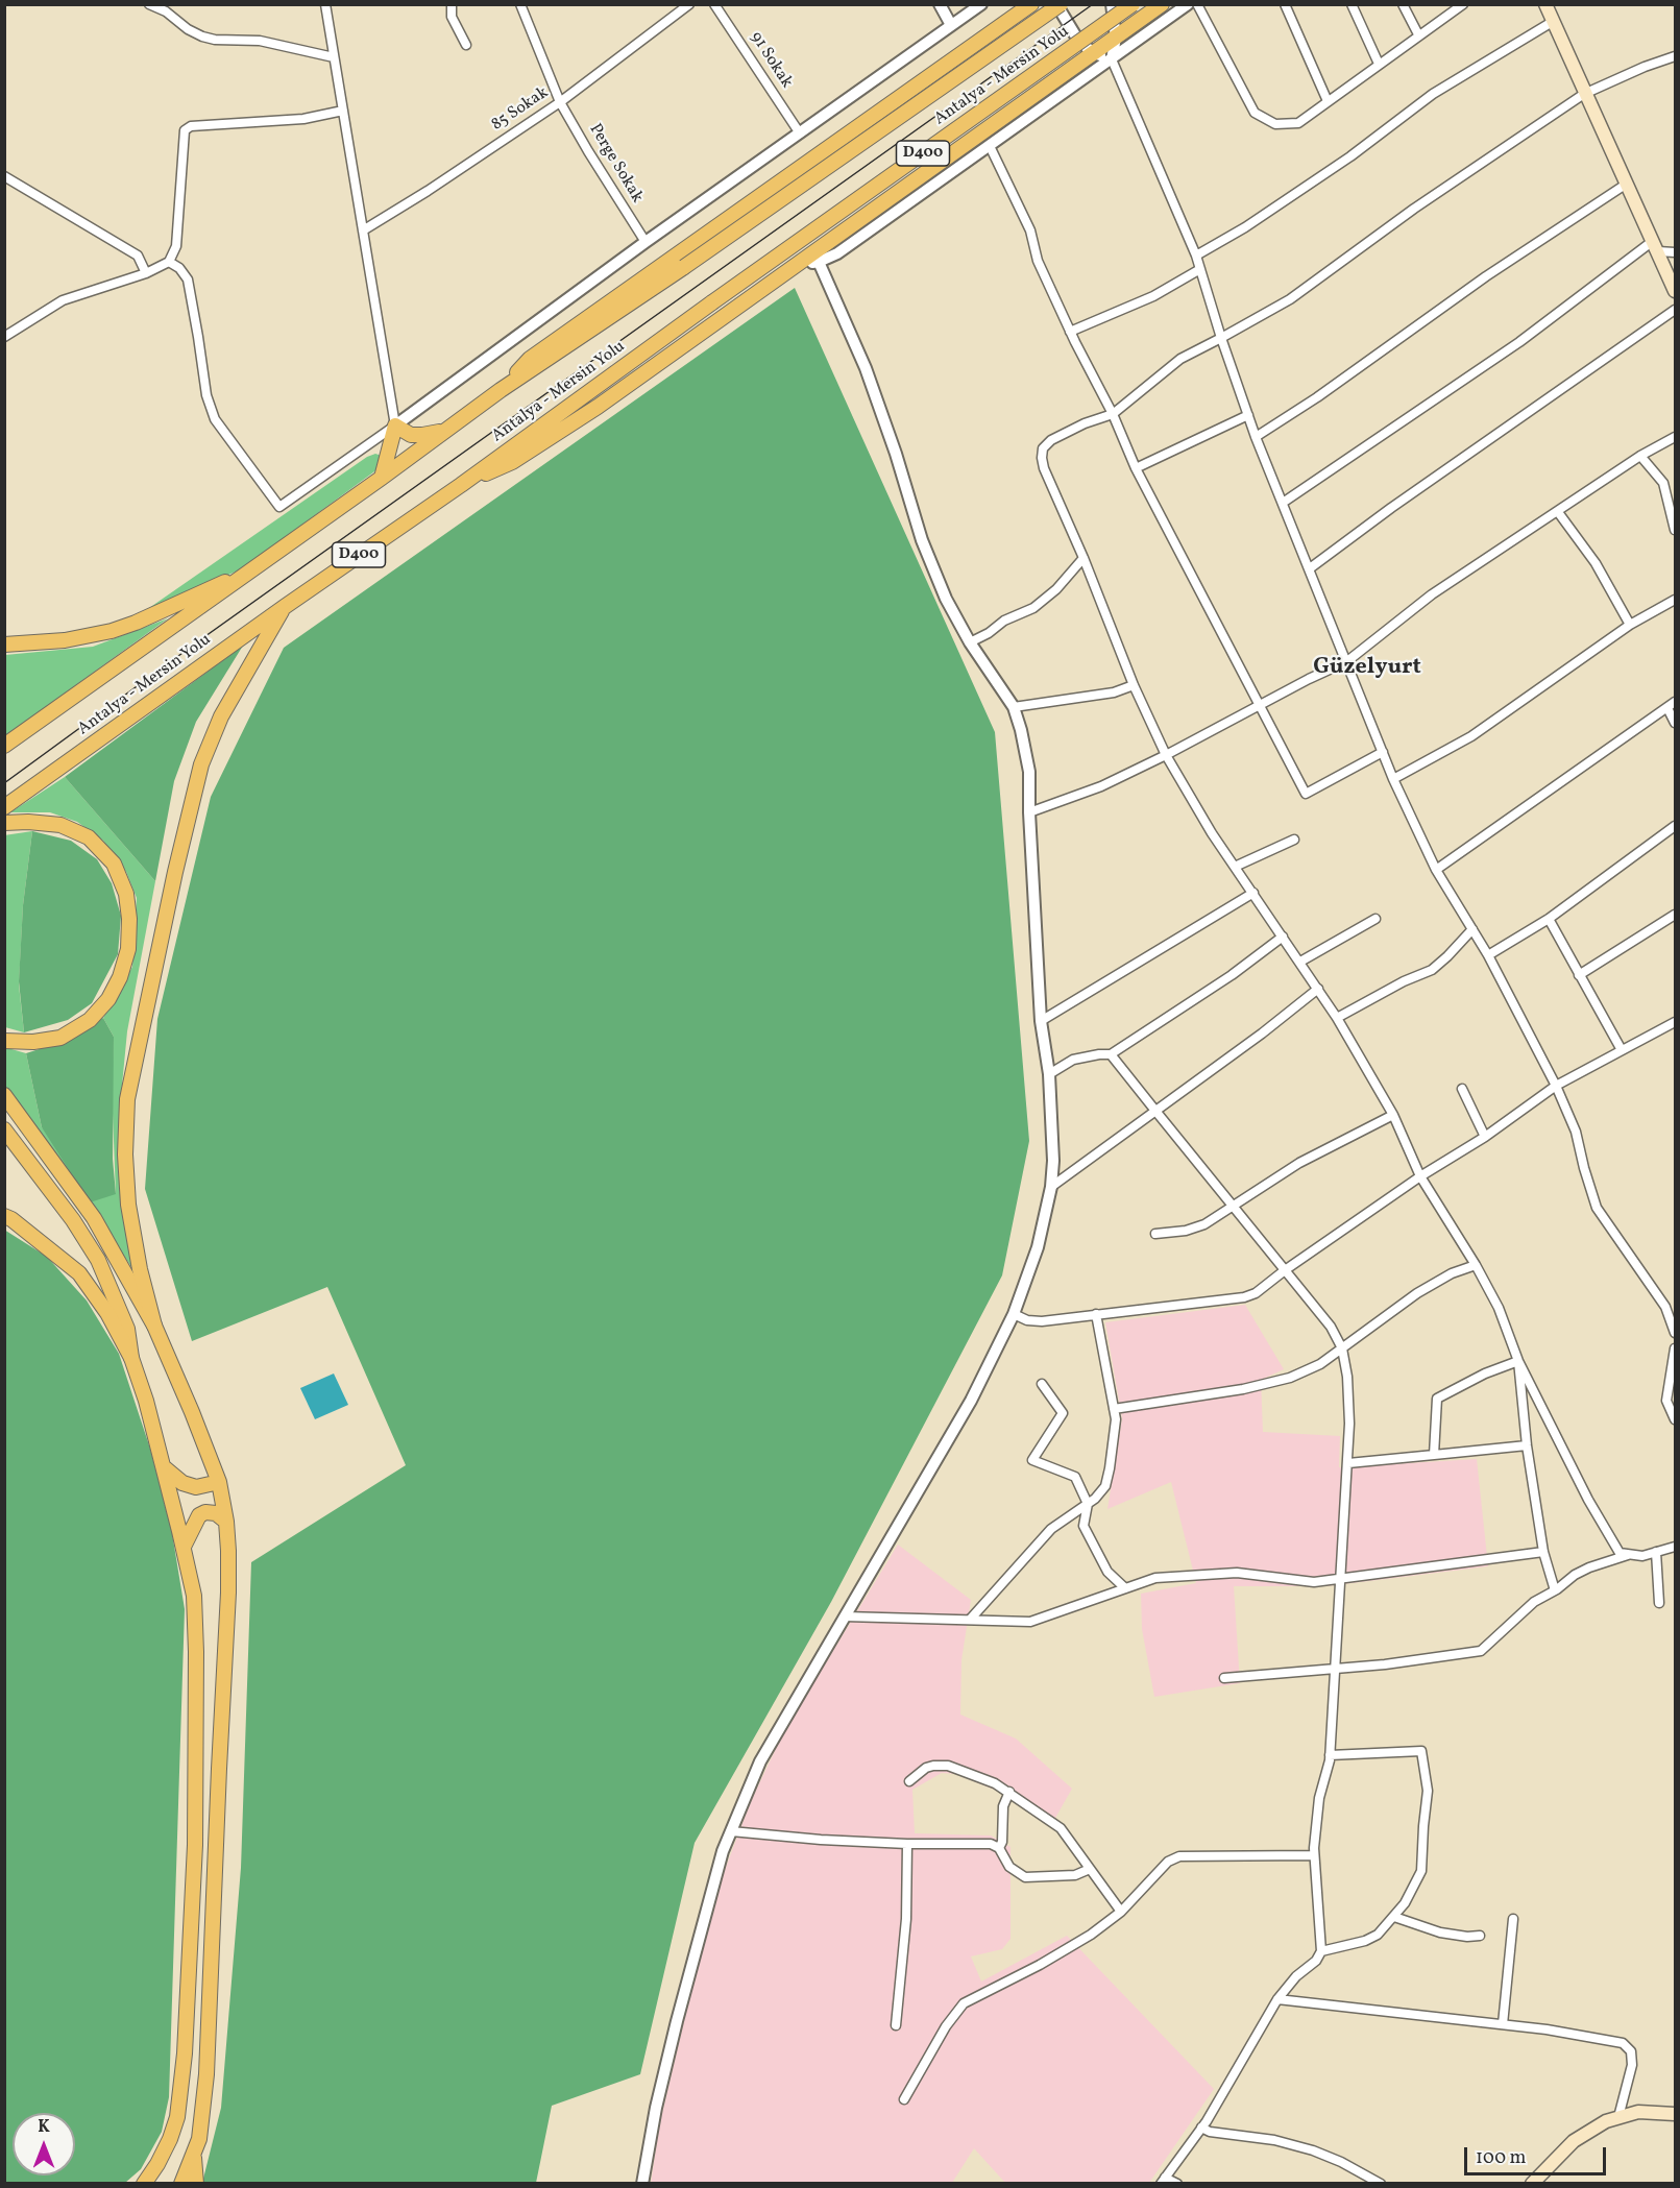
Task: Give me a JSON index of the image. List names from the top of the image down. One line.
{"streets":{"main road":["Antalya - Mersin Yolu","D400"],"street":["91 Sokak","85 Sokak","Perge Sokak"]},"crossings":[["85 Sokak","Perge Sokak"]],"districts":["Güzelyurt"],"scale_bar":"100 m","north":"top"}
